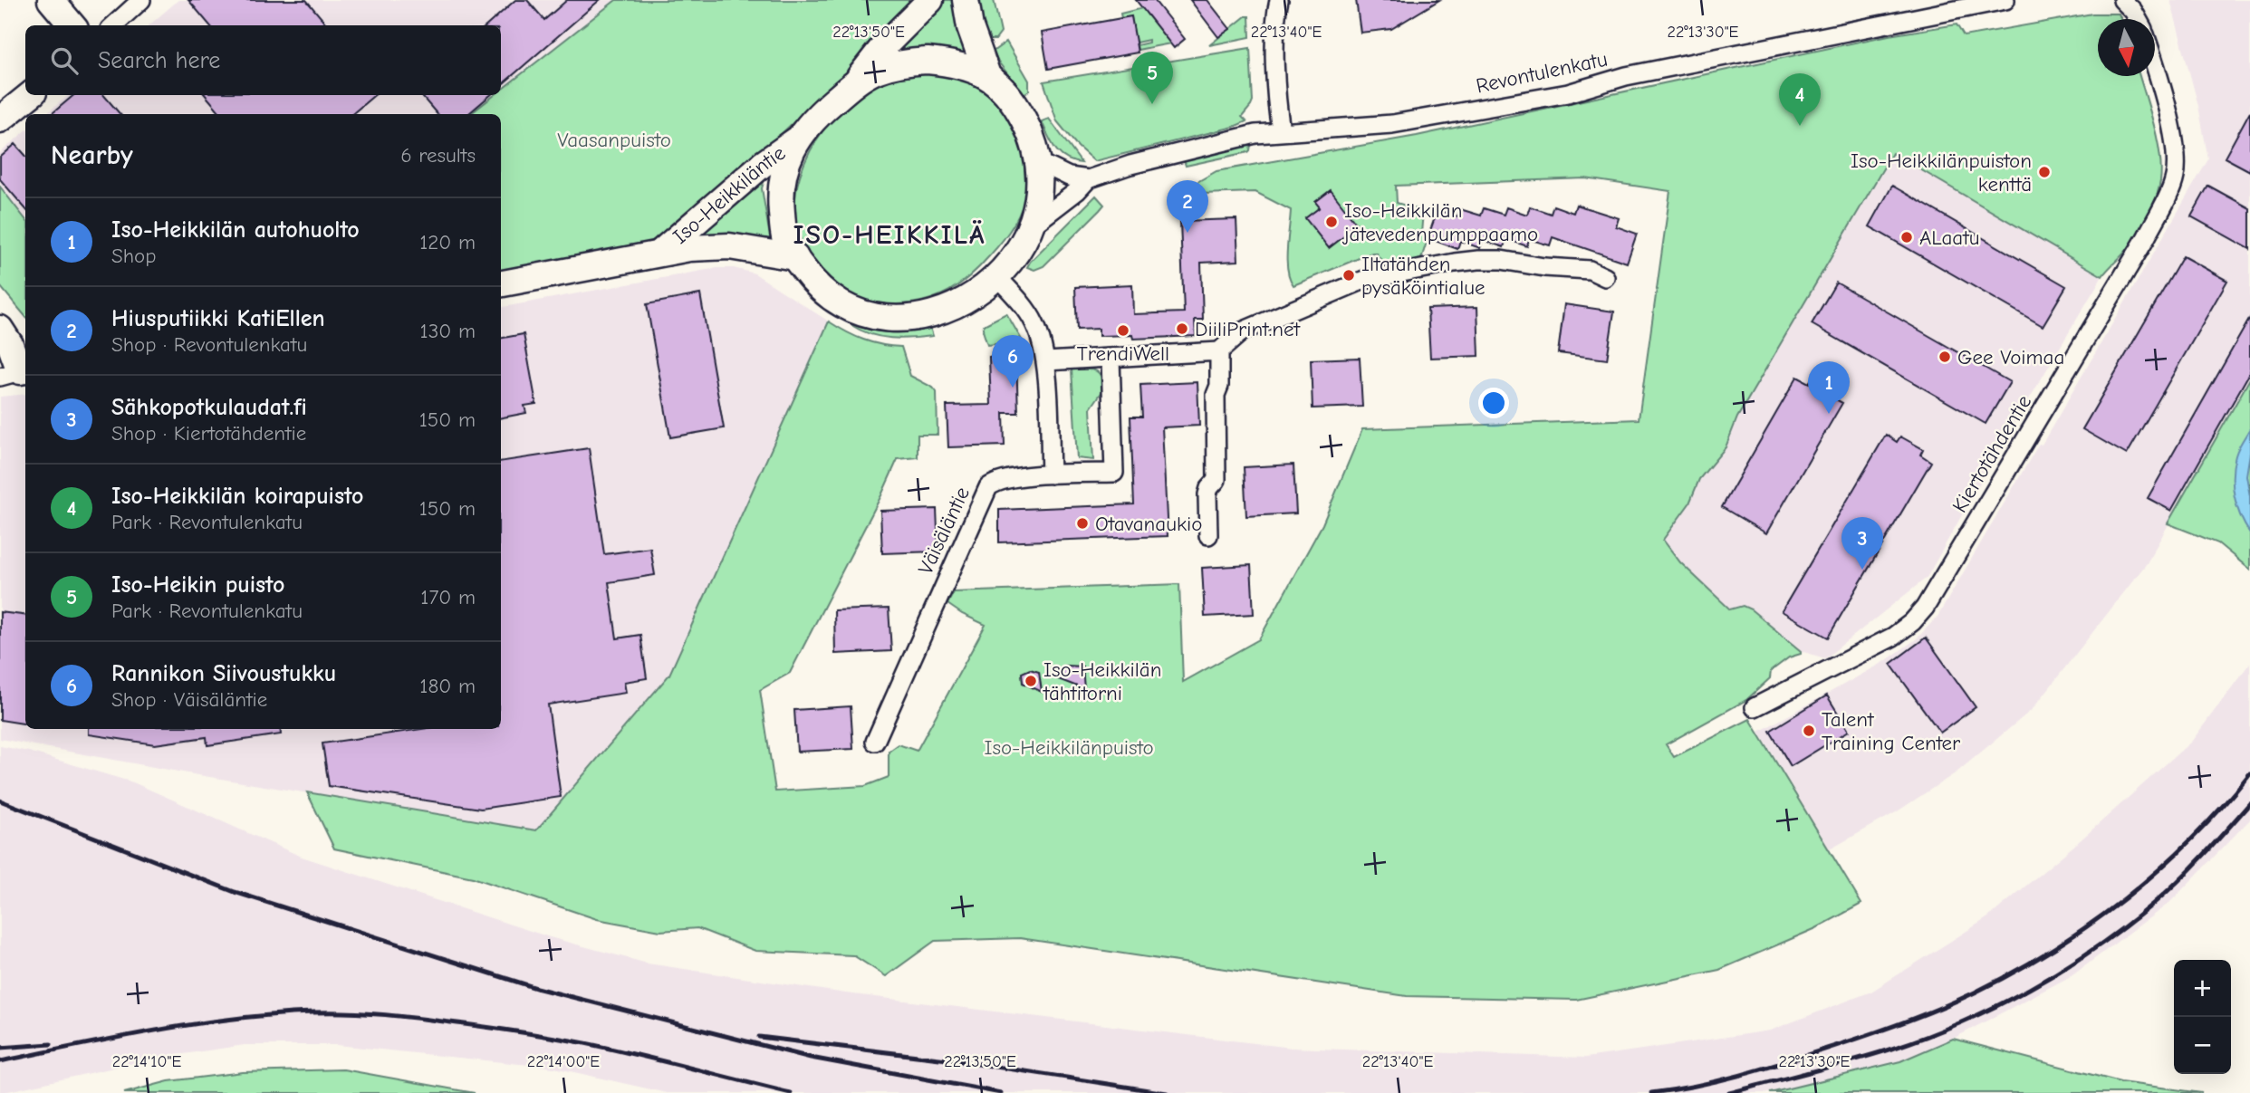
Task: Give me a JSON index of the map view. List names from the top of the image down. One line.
{"streets":{"street":["Revontulenkatu","Iso-Heikkiläntie","Kiertotähdentie","Väisäläntie"]},"districts":["ISO-HEIKKILÄ"],"parks":["Vaasanpuisto","Iso-Heikkilänpuisto"],"places":["Iso-Heikkilänpuiston kenttä","Iso-Heikkilän jätevedenpumppaamo","ALaatu","Iltatähden pysäköintialue","DiiliPrint.net","TrendiWell","Gee Voimaa","Otavanaukio","Iso-Heikkilän tähtitorni","Talent Training Center"],"north":"bottom","page":{"search":"Search here","pins":["5","4","2","6","1","3"],"heading":["Nearby","6 results"],"list":[{"mark":"1","name":"Iso-Heikkilän autohuolto","note":"Shop","value":"120 m"},{"mark":"2","name":"Hiusputiikki KatiEllen","note":"Shop · Revontulenkatu","value":"130 m"},{"mark":"3","name":"Sähkopotkulaudat.fi","note":"Shop · Kiertotähdentie","value":"150 m"},{"mark":"4","name":"Iso-Heikkilän koirapuisto","note":"Park · Revontulenkatu","value":"150 m"},{"mark":"5","name":"Iso-Heikin puisto","note":"Park · Revontulenkatu","value":"170 m"},{"mark":"6","name":"Rannikon Siivoustukku","note":"Shop · Väisäläntie","value":"180 m"}],"map_buttons":["+","−"]},"coordinates":["22°13'50\"E","22°13'40\"E","22°13'30\"E","22°14'10\"E","22°14'00\"E"]}
